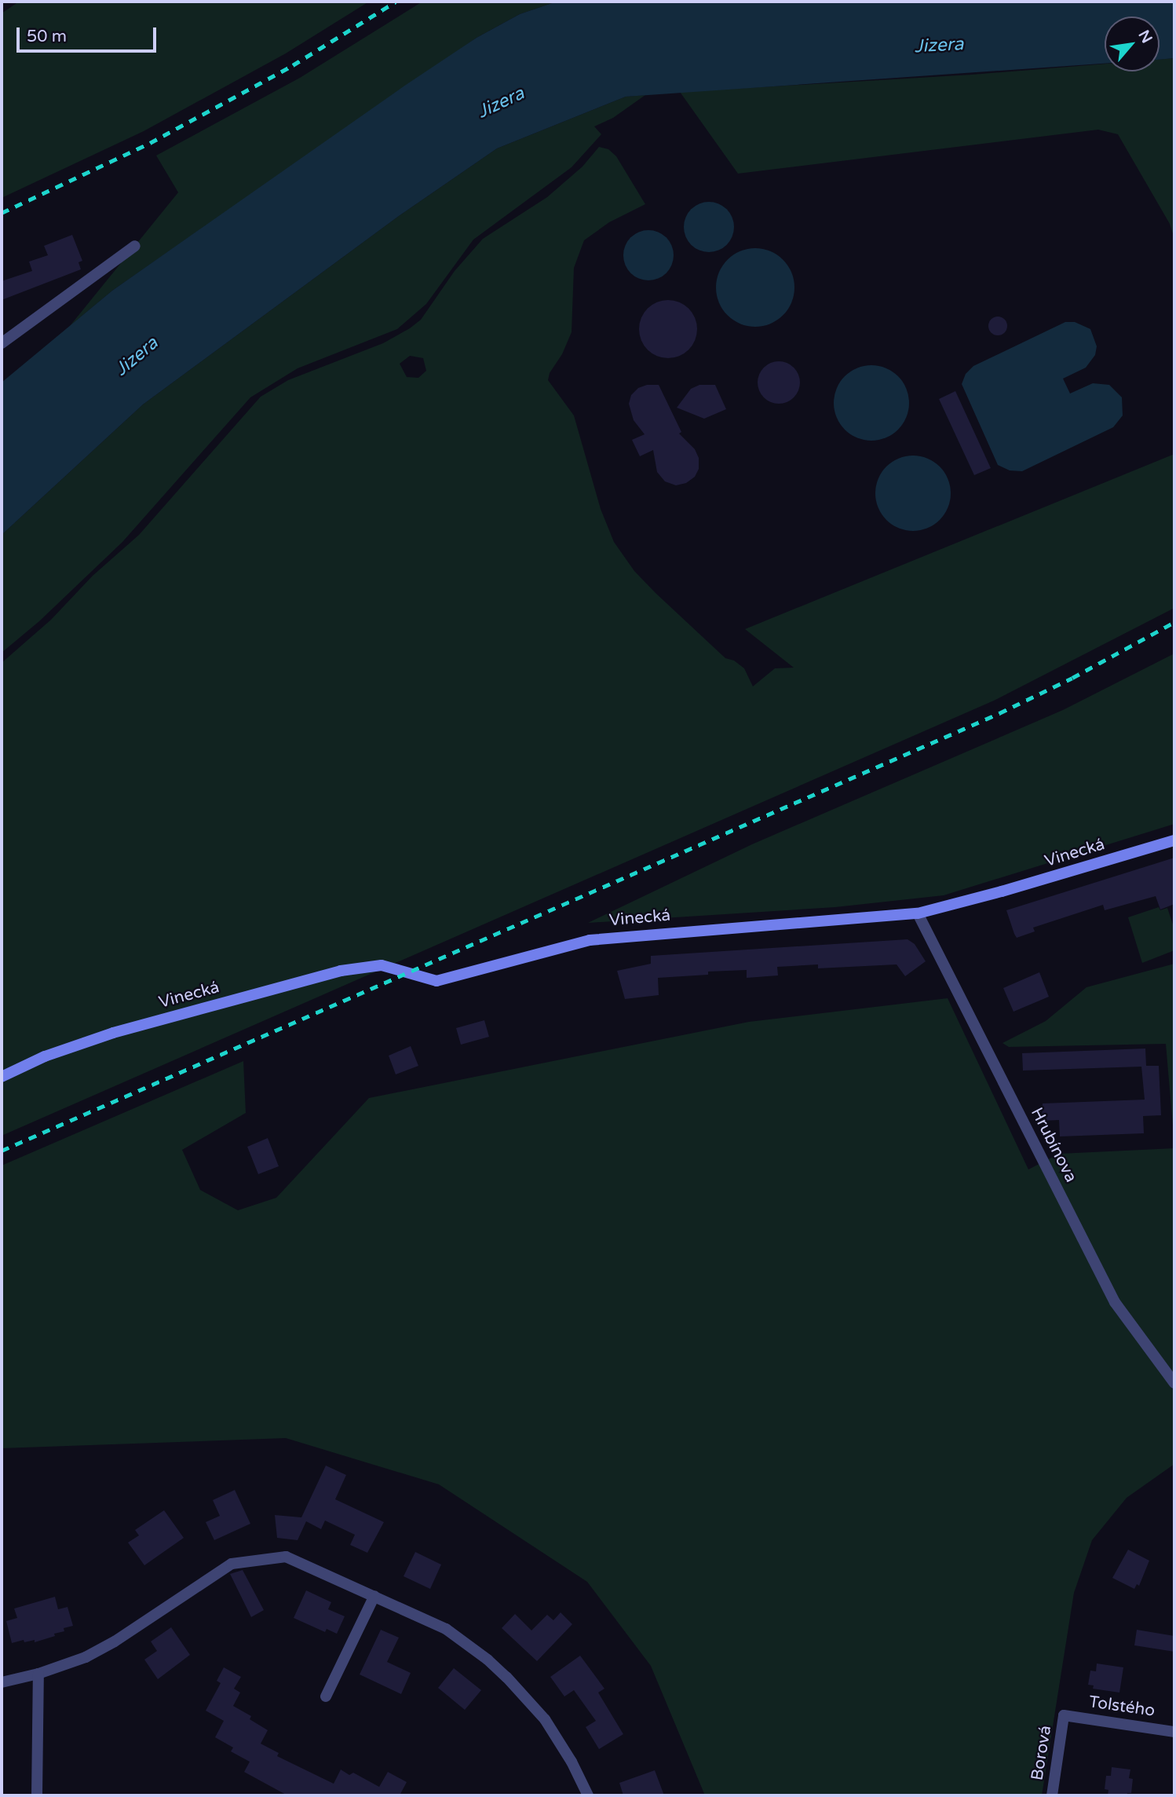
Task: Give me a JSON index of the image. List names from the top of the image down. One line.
{"streets":{"street":["Vinecká","Hrubínova","Tolstého","Borová"]},"crossings":[["Vinecká","Hrubínova"],["Tolstého","Borová"]],"water":["Jizera"],"scale_bar":"50 m","north":"top right"}
